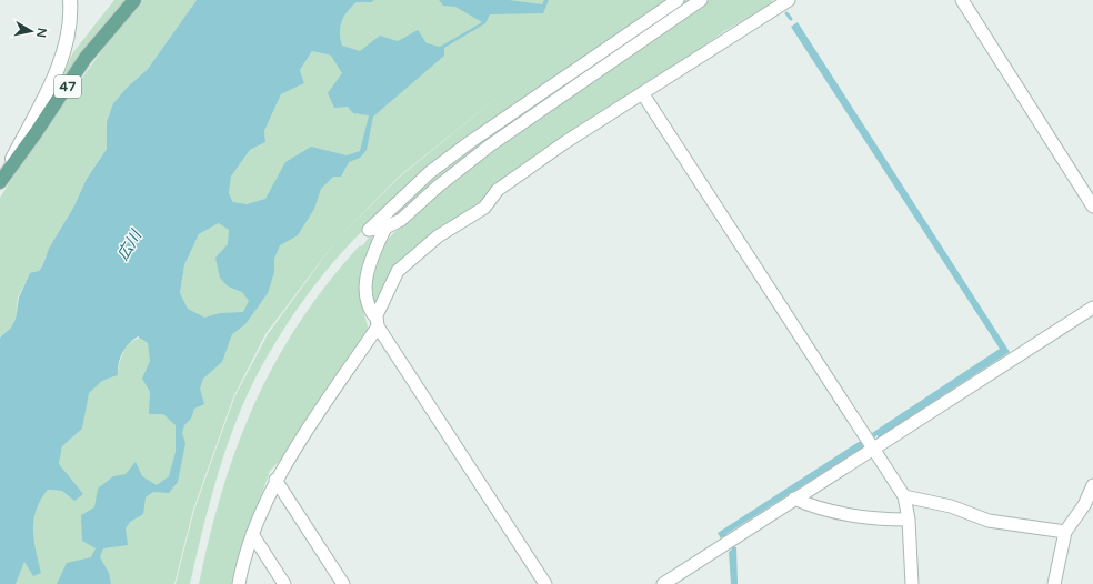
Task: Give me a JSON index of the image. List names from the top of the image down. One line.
{"streets":{"main road":["47"]},"water":["広川"],"north":"right"}
